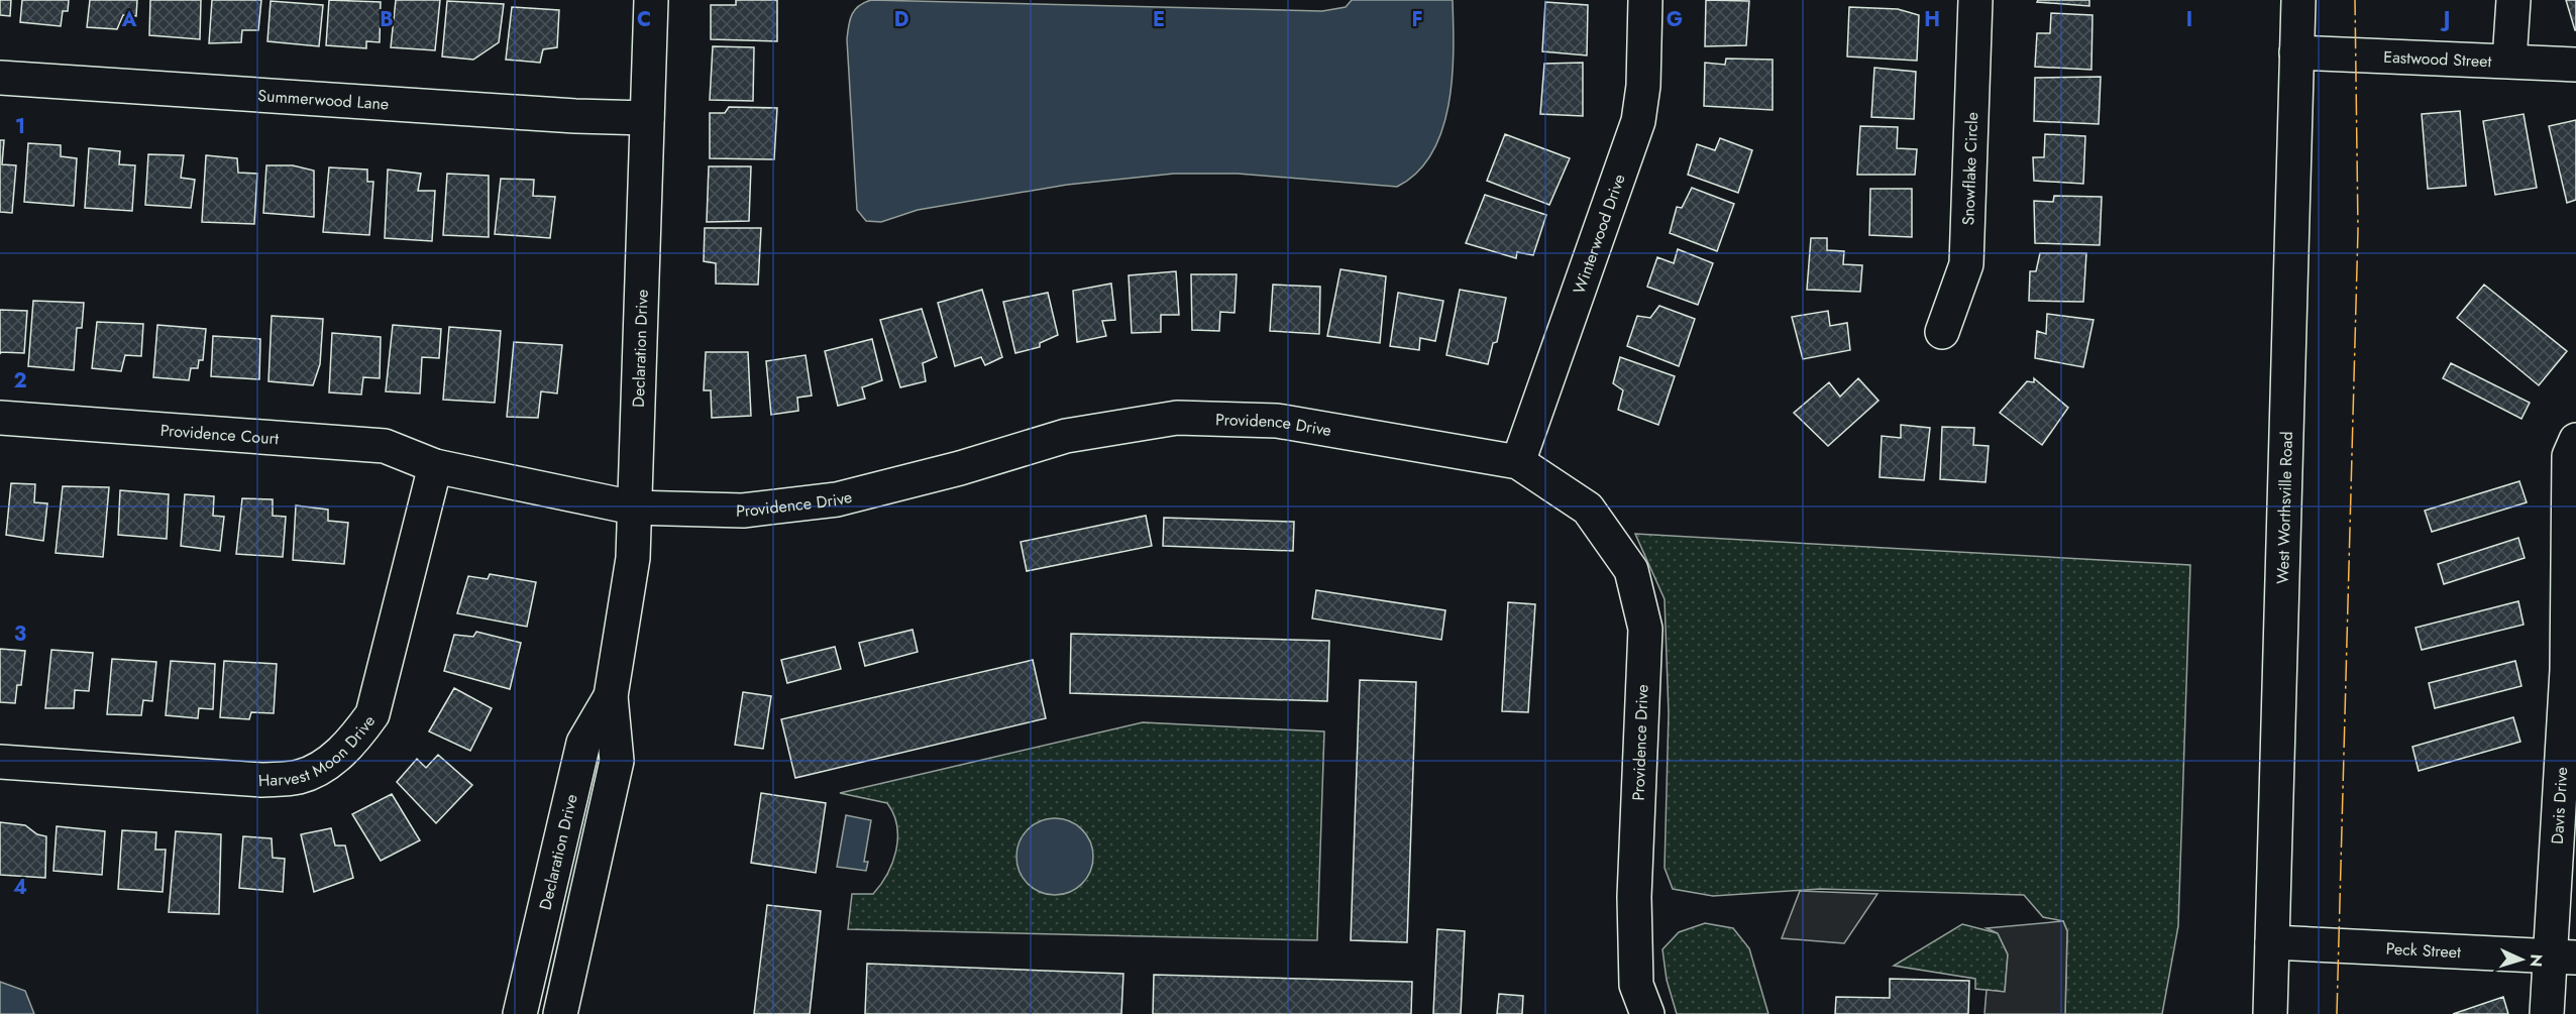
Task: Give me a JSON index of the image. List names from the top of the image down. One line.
{"streets":{"street":["Eastwood Street","Summerwood Lane","Snowflake Circle","Winterwood Drive","Declaration Drive","Providence Drive","Providence Court","West Worthsville Road","Harvest Moon Drive","Davis Drive","Peck Street"]},"crossings":[["Eastwood Street","West Worthsville Road"],["Summerwood Lane","Declaration Drive"],["Winterwood Drive","Providence Drive"],["Declaration Drive","Providence Drive"],["Providence Drive","Providence Court"],["Providence Drive","Harvest Moon Drive"],["Providence Court","Harvest Moon Drive"],["West Worthsville Road","Peck Street"],["Davis Drive","Peck Street"]],"north":"right","grid":{"columns":["A","B","C","D","E","F","G","H","I","J"],"rows":["1","2","3","4"]}}
